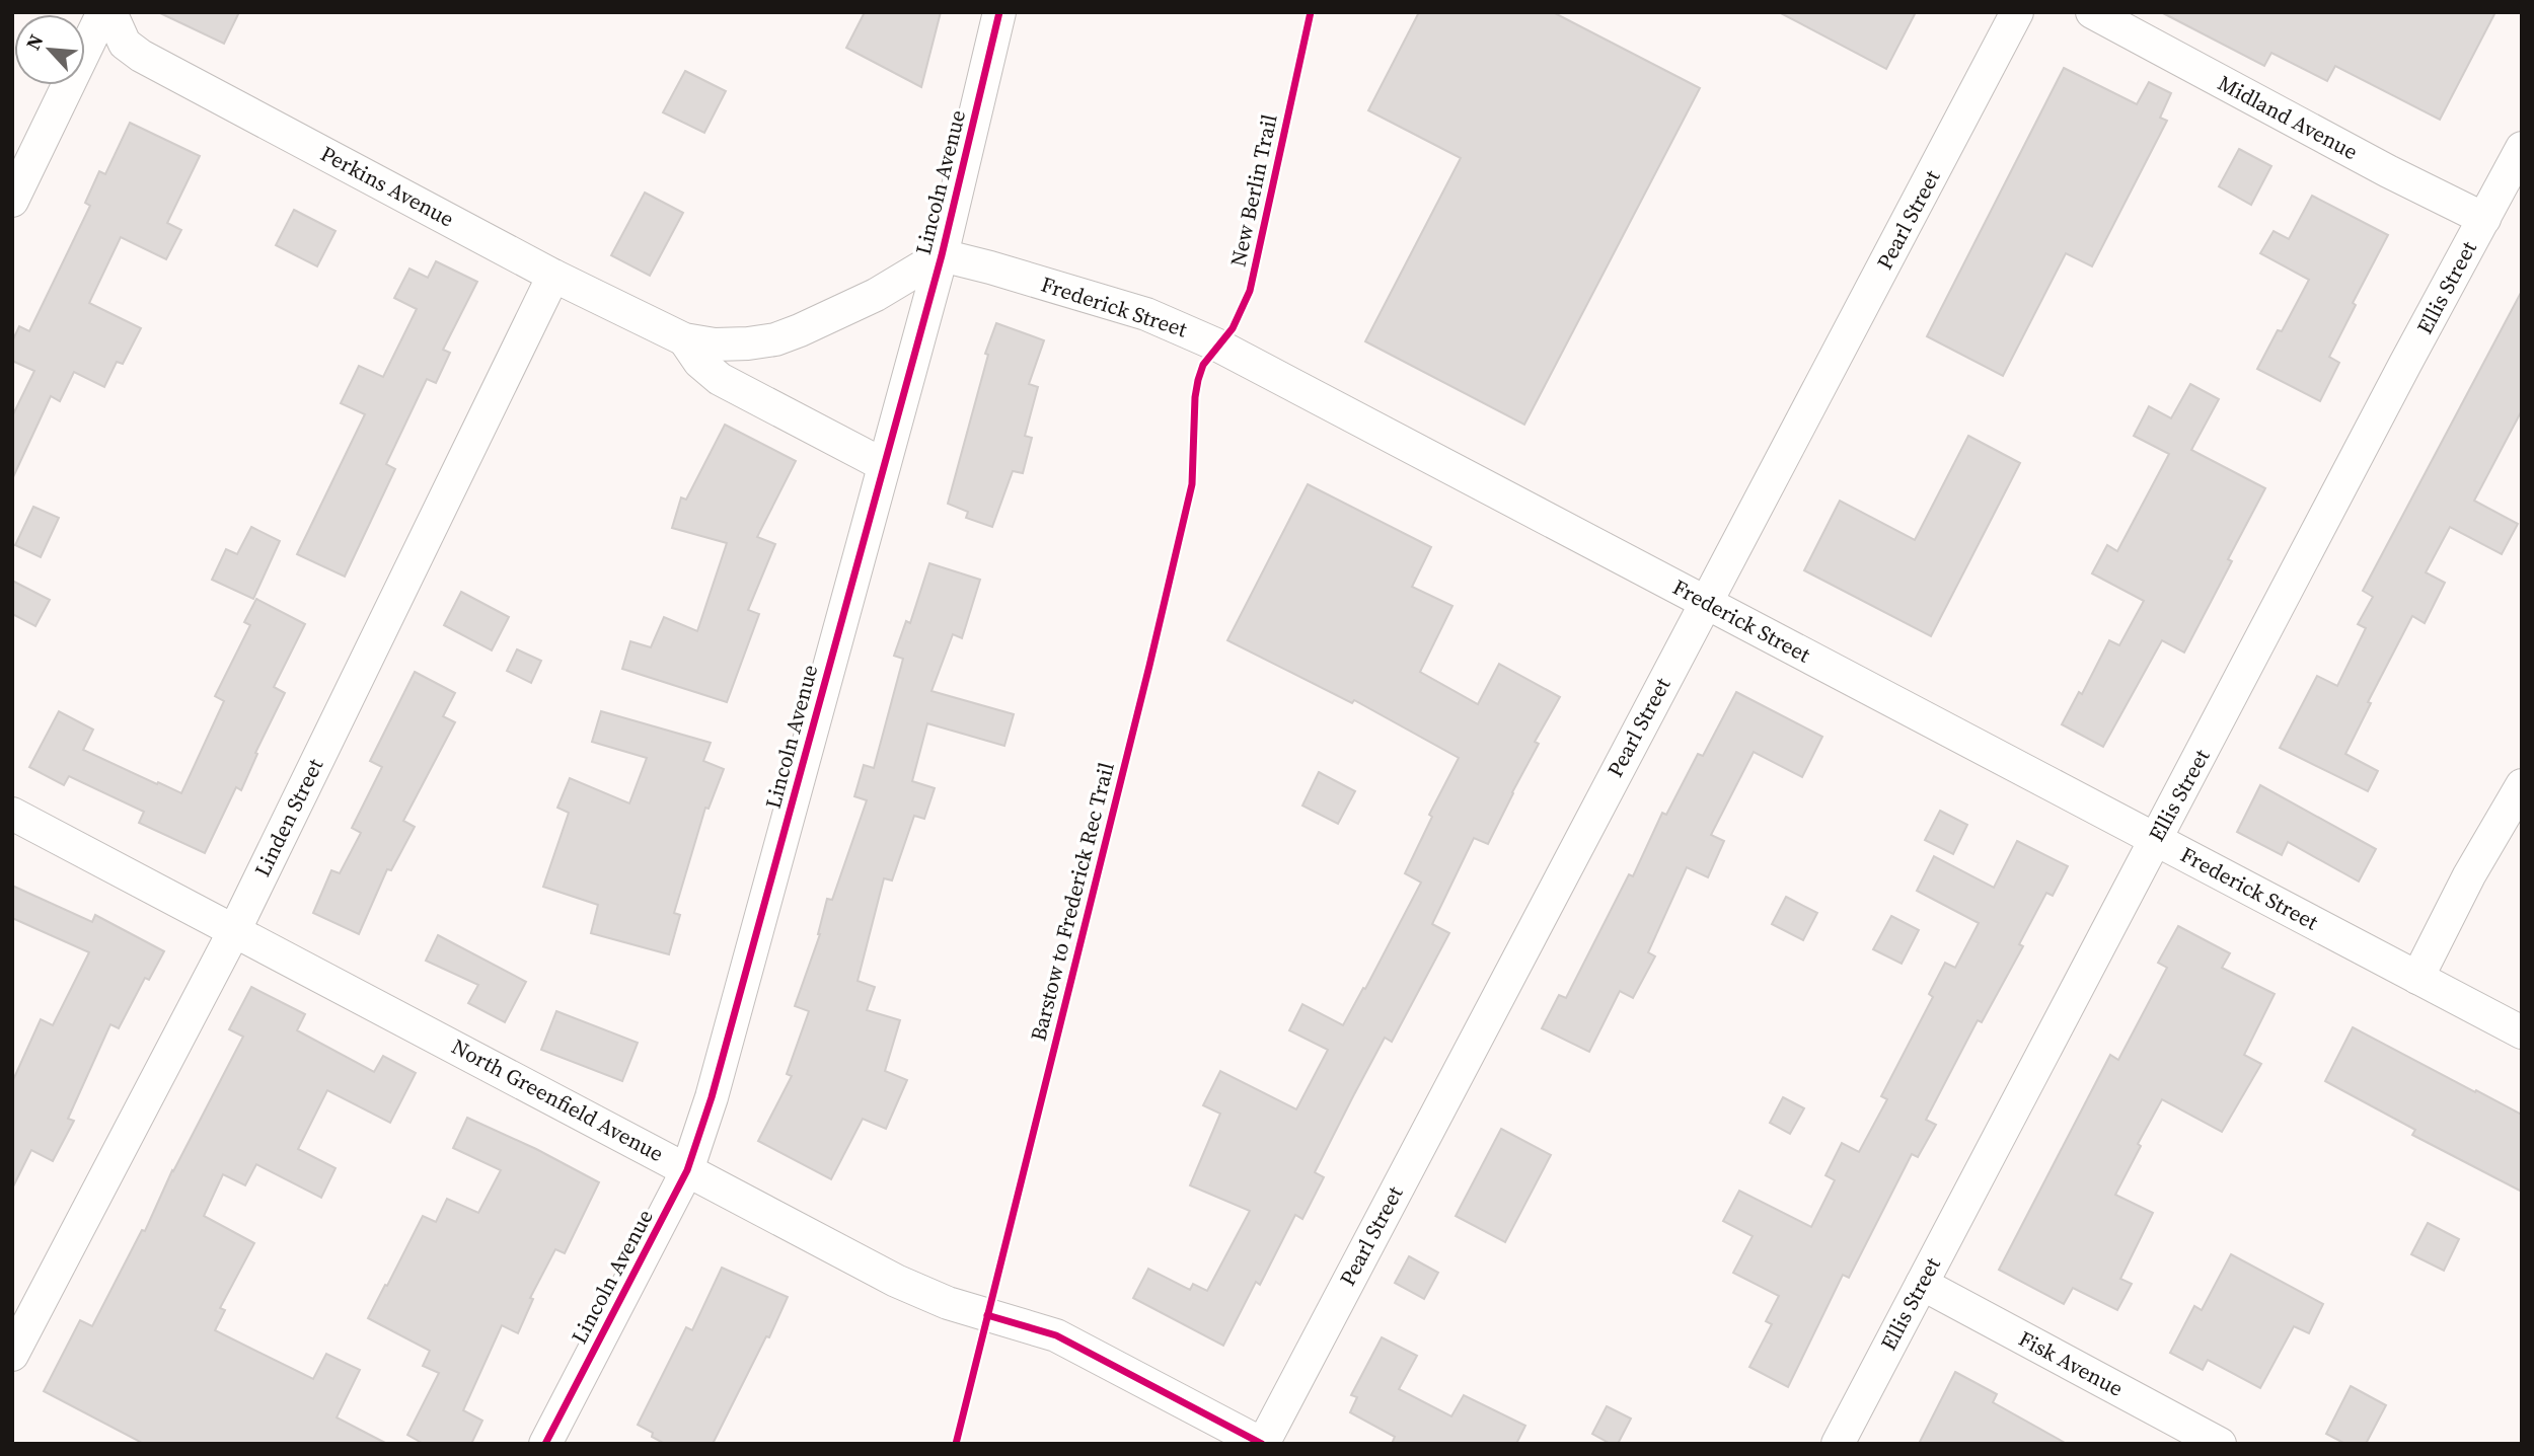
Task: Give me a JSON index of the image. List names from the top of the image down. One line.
{"streets":{"street":["Midland Avenue","Lincoln Avenue","Perkins Avenue","Pearl Street","Ellis Street","Frederick Street","Linden Street","North Greenfield Avenue","Fisk Avenue"],"cycle path":["New Berlin Trail"]},"crossings":[["Midland Avenue","Ellis Street"],["Lincoln Avenue","Perkins Avenue"],["Lincoln Avenue","Frederick Street"],["Lincoln Avenue","North Greenfield Avenue"],["Perkins Avenue","Frederick Street"],["Perkins Avenue","Linden Street"],["Pearl Street","Frederick Street"],["Pearl Street","North Greenfield Avenue"],["Ellis Street","Frederick Street"],["Ellis Street","Fisk Avenue"],["Linden Street","North Greenfield Avenue"]],"north":"top left"}
